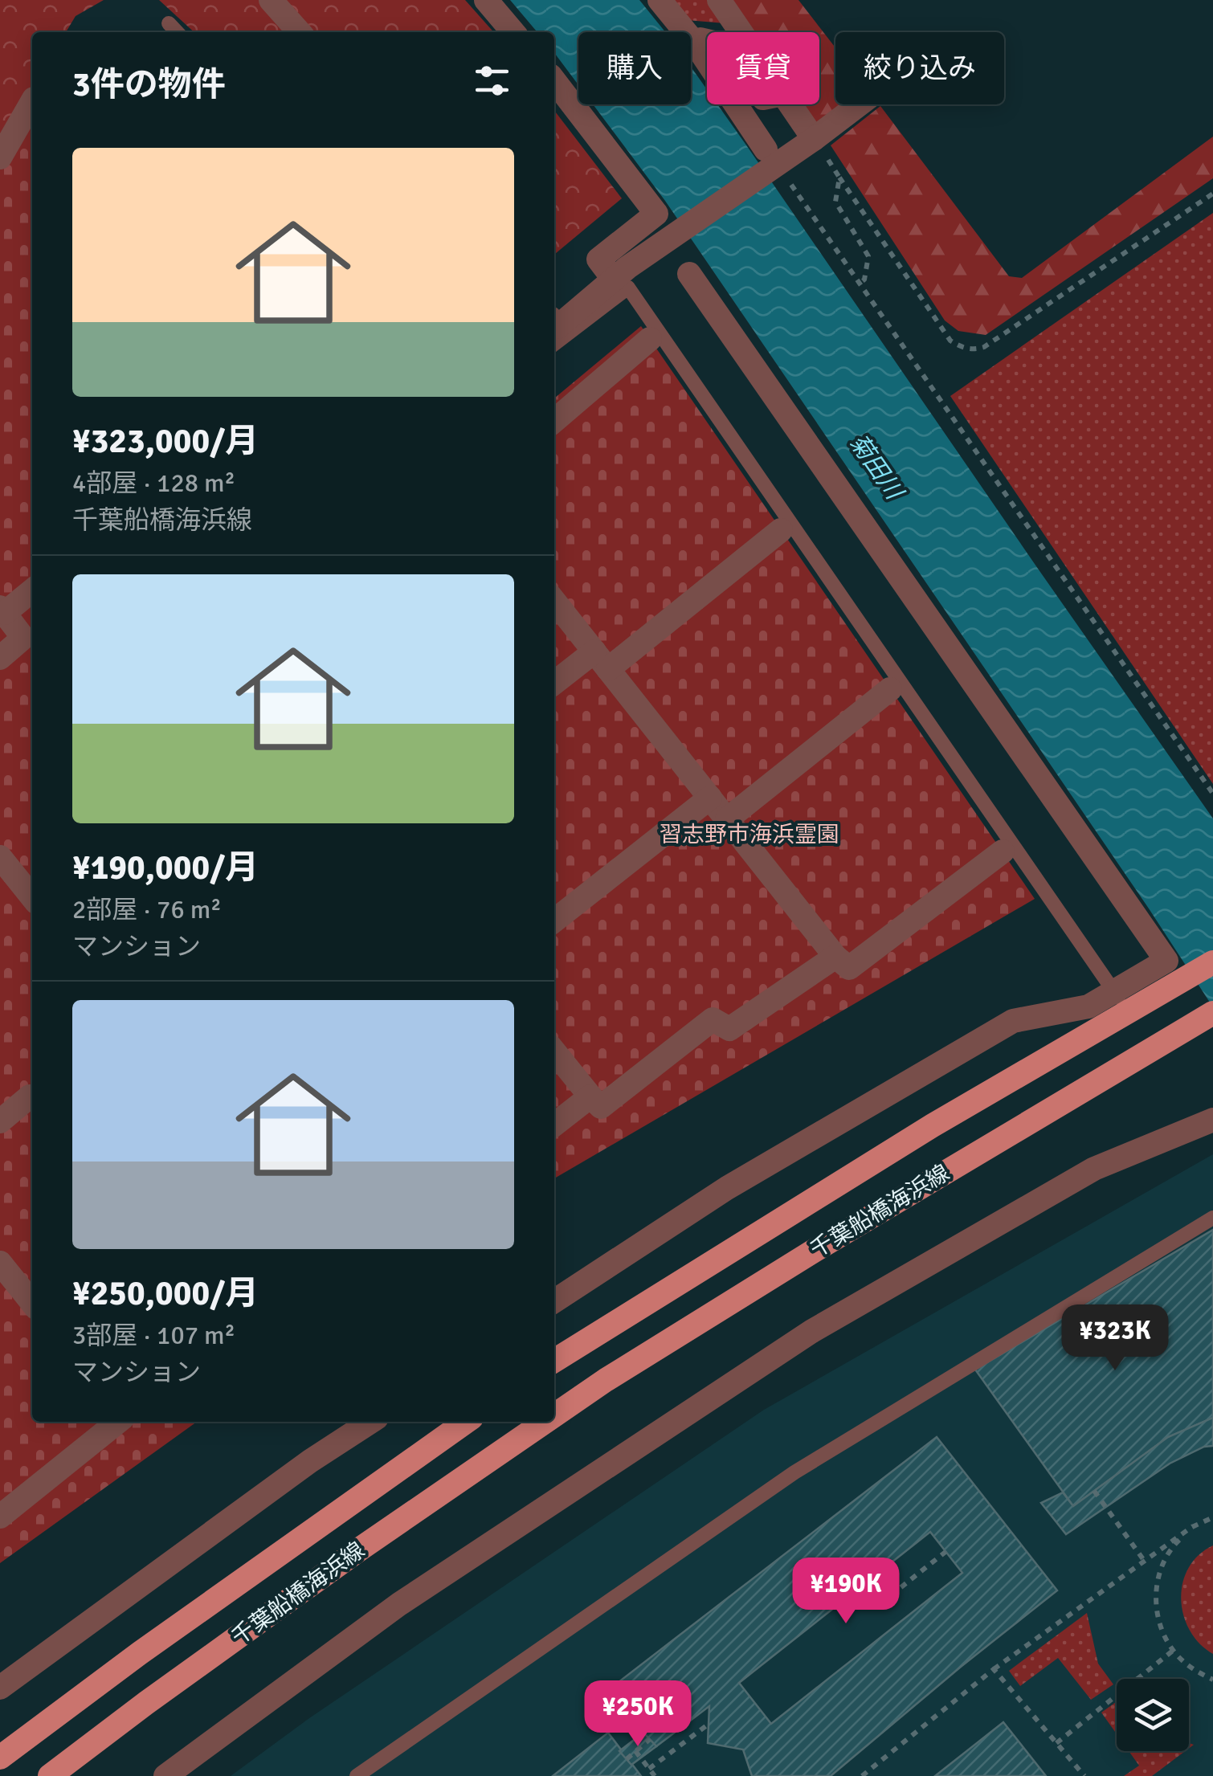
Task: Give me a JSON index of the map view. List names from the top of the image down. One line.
{"streets":{"main road":["千葉船橋海浜線"]},"water":["菊田川"],"parks":["習志野市海浜霊園"],"page":{"chip":["購入","賃貸","絞り込み"],"heading":"3件の物件","list":[{"name":"¥323,000/月","note":"4部屋 · 128 m² · 千葉船橋海浜線"},{"name":"¥190,000/月","note":"2部屋 · 76 m² · マンション"},{"name":"¥250,000/月","note":"3部屋 · 107 m² · マンション"}],"price":["¥323K","¥190K","¥250K"]}}
